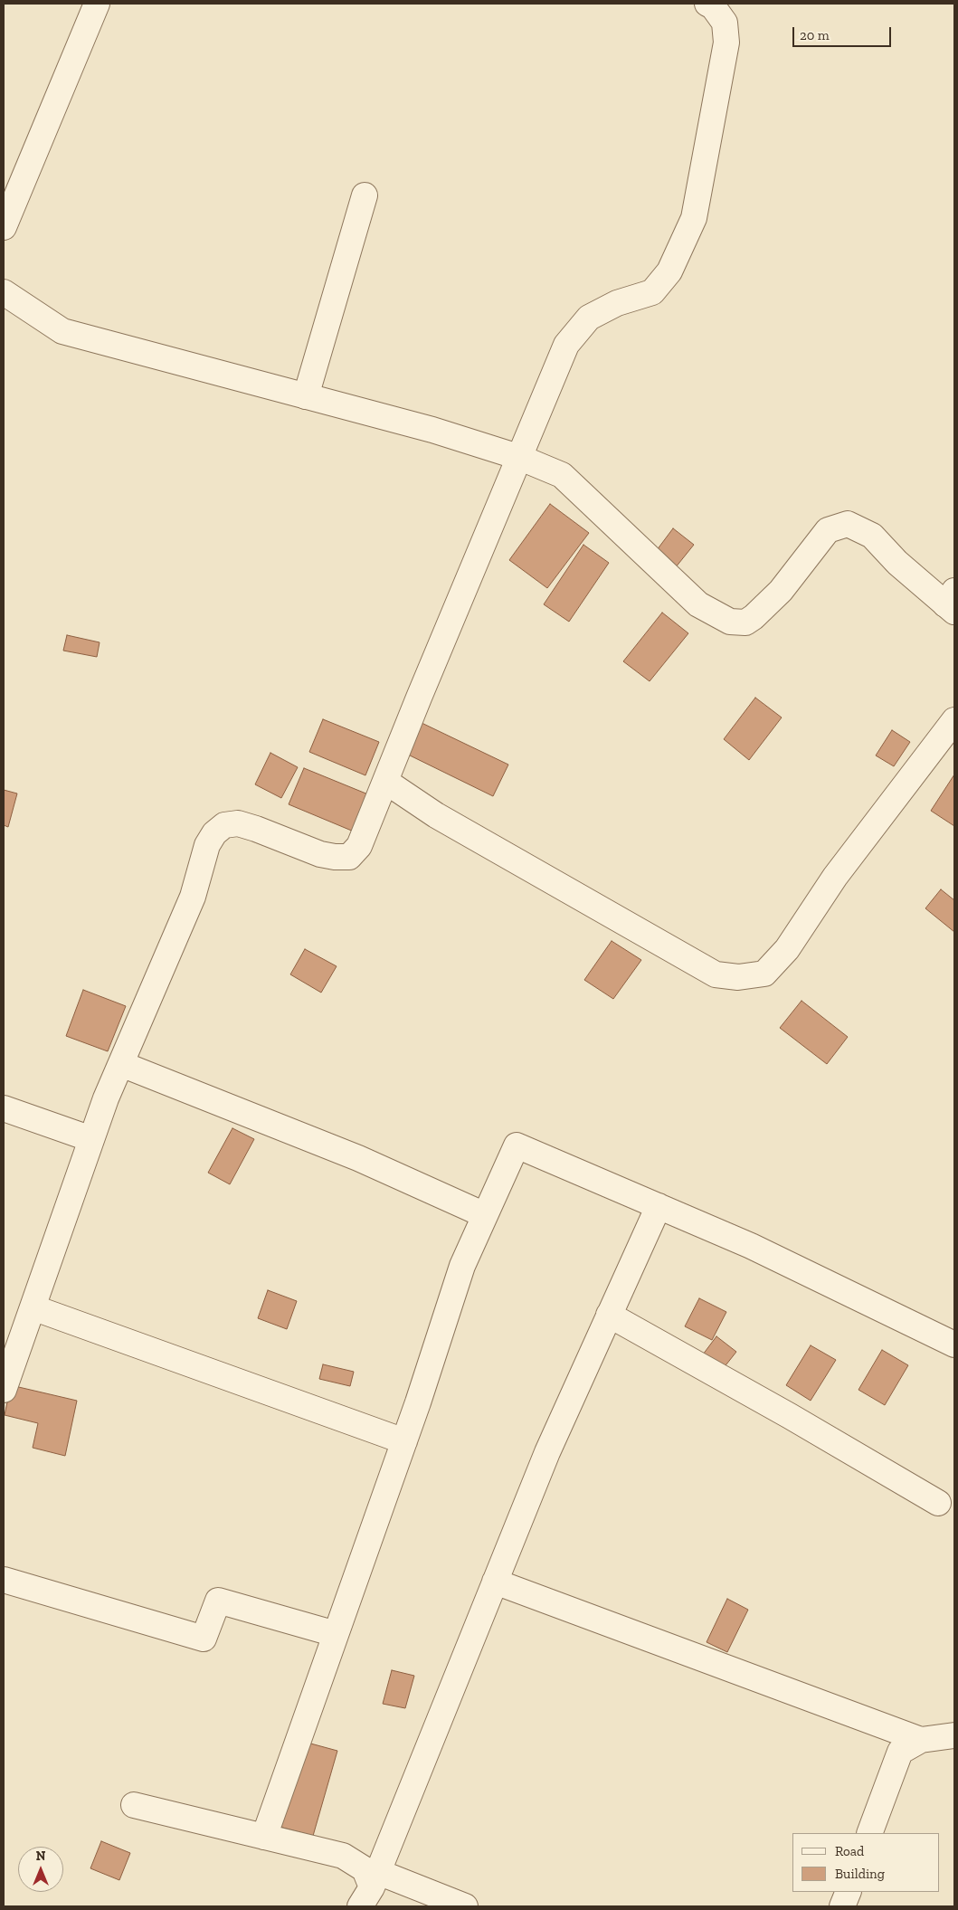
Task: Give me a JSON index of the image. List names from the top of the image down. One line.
{"legend":["Road","Building"],"scale_bar":"20 m","north":"top"}
